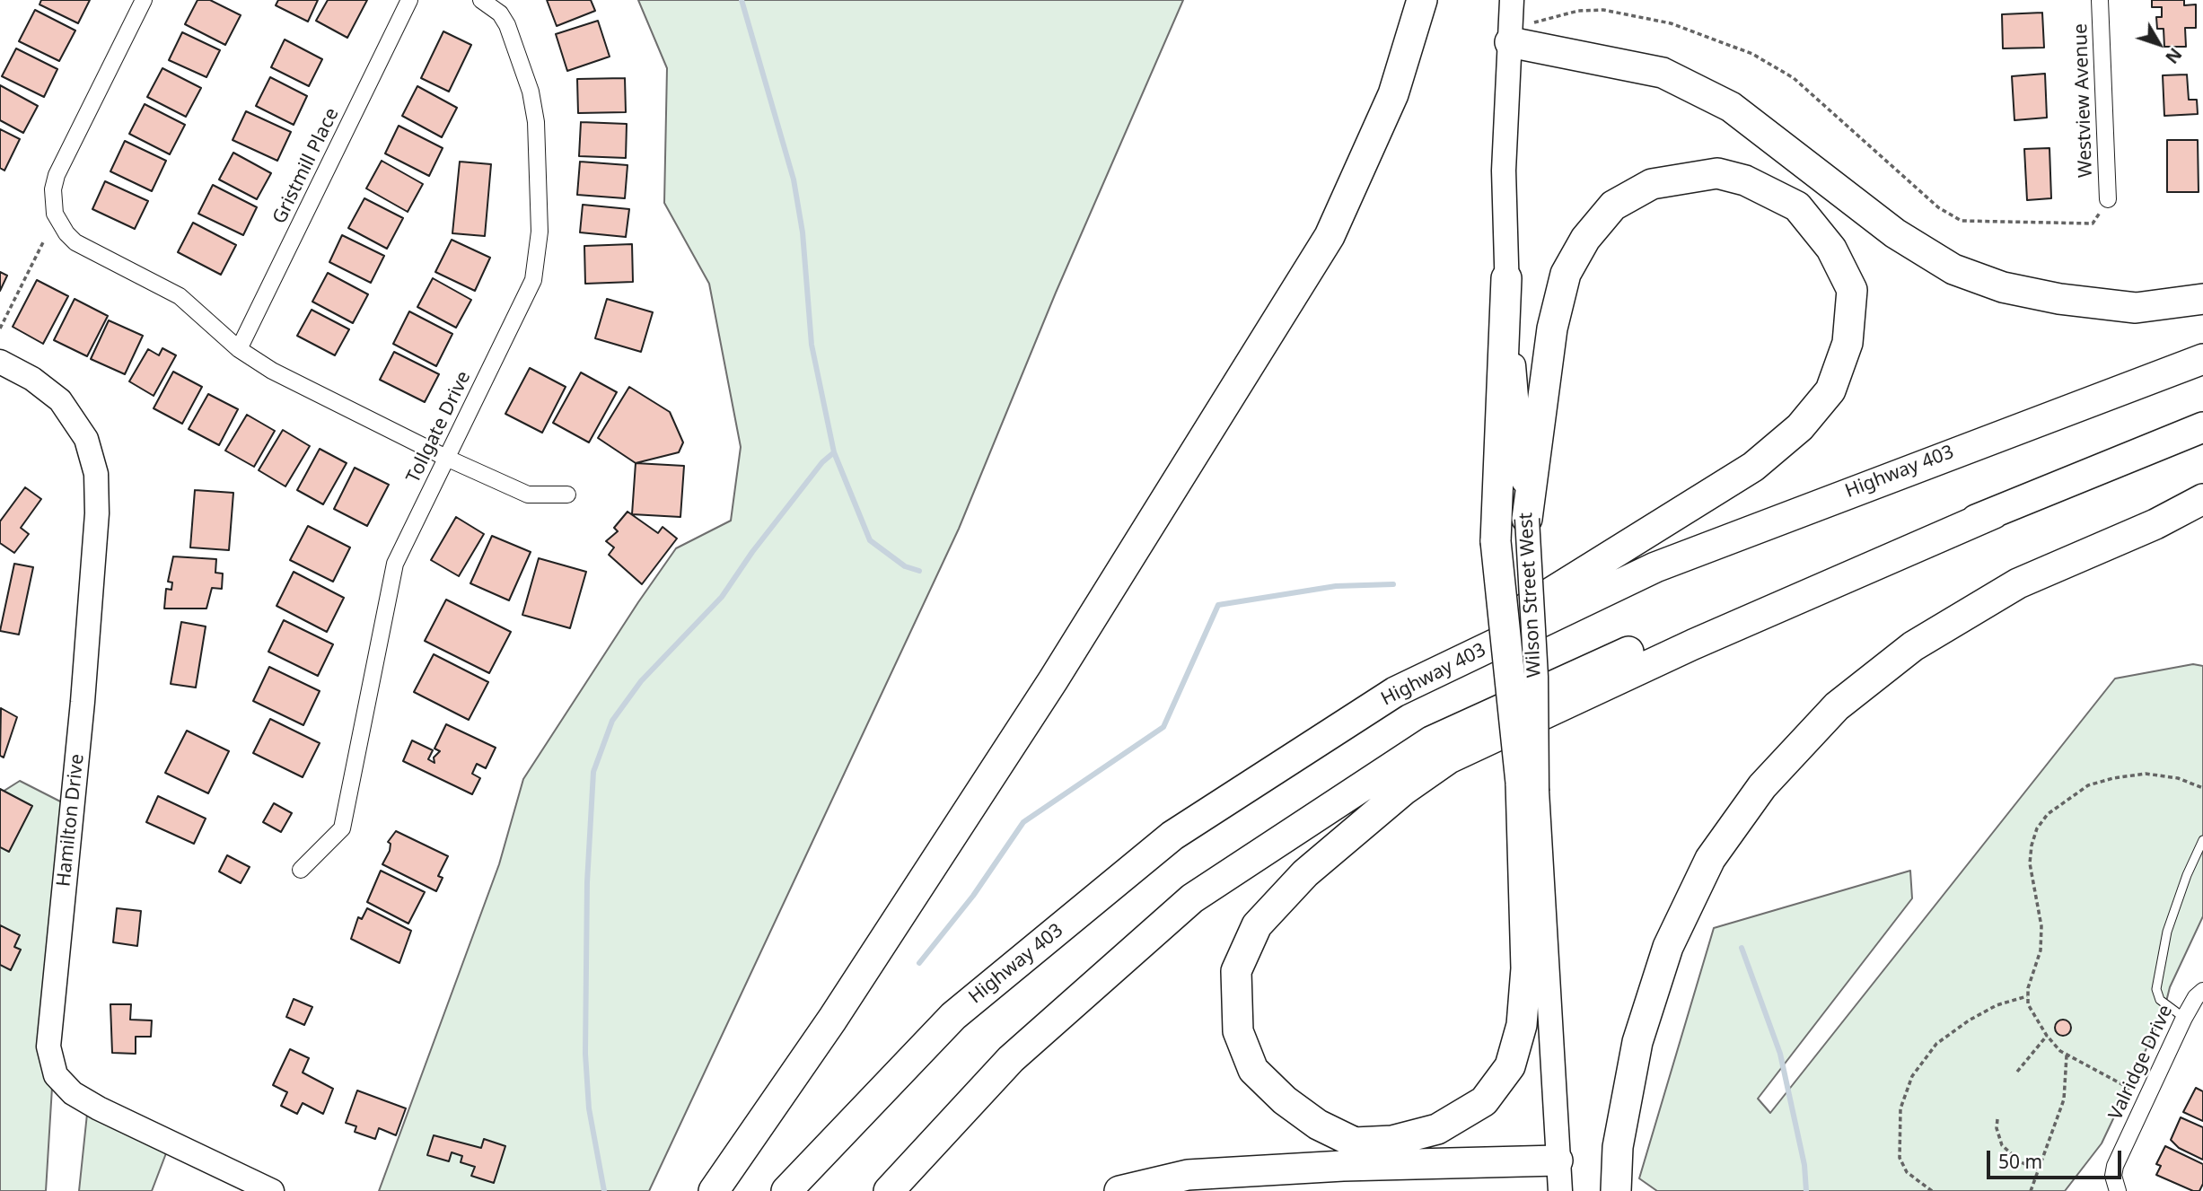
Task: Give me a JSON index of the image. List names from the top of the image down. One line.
{"streets":{"highway":["Highway 403"],"main road":["Wilson Street West","Hamilton Drive"],"street":["Westview Avenue","Gristmill Place","Tollgate Drive","Valridge Drive"]},"scale_bar":"50 m","north":"bottom right"}
